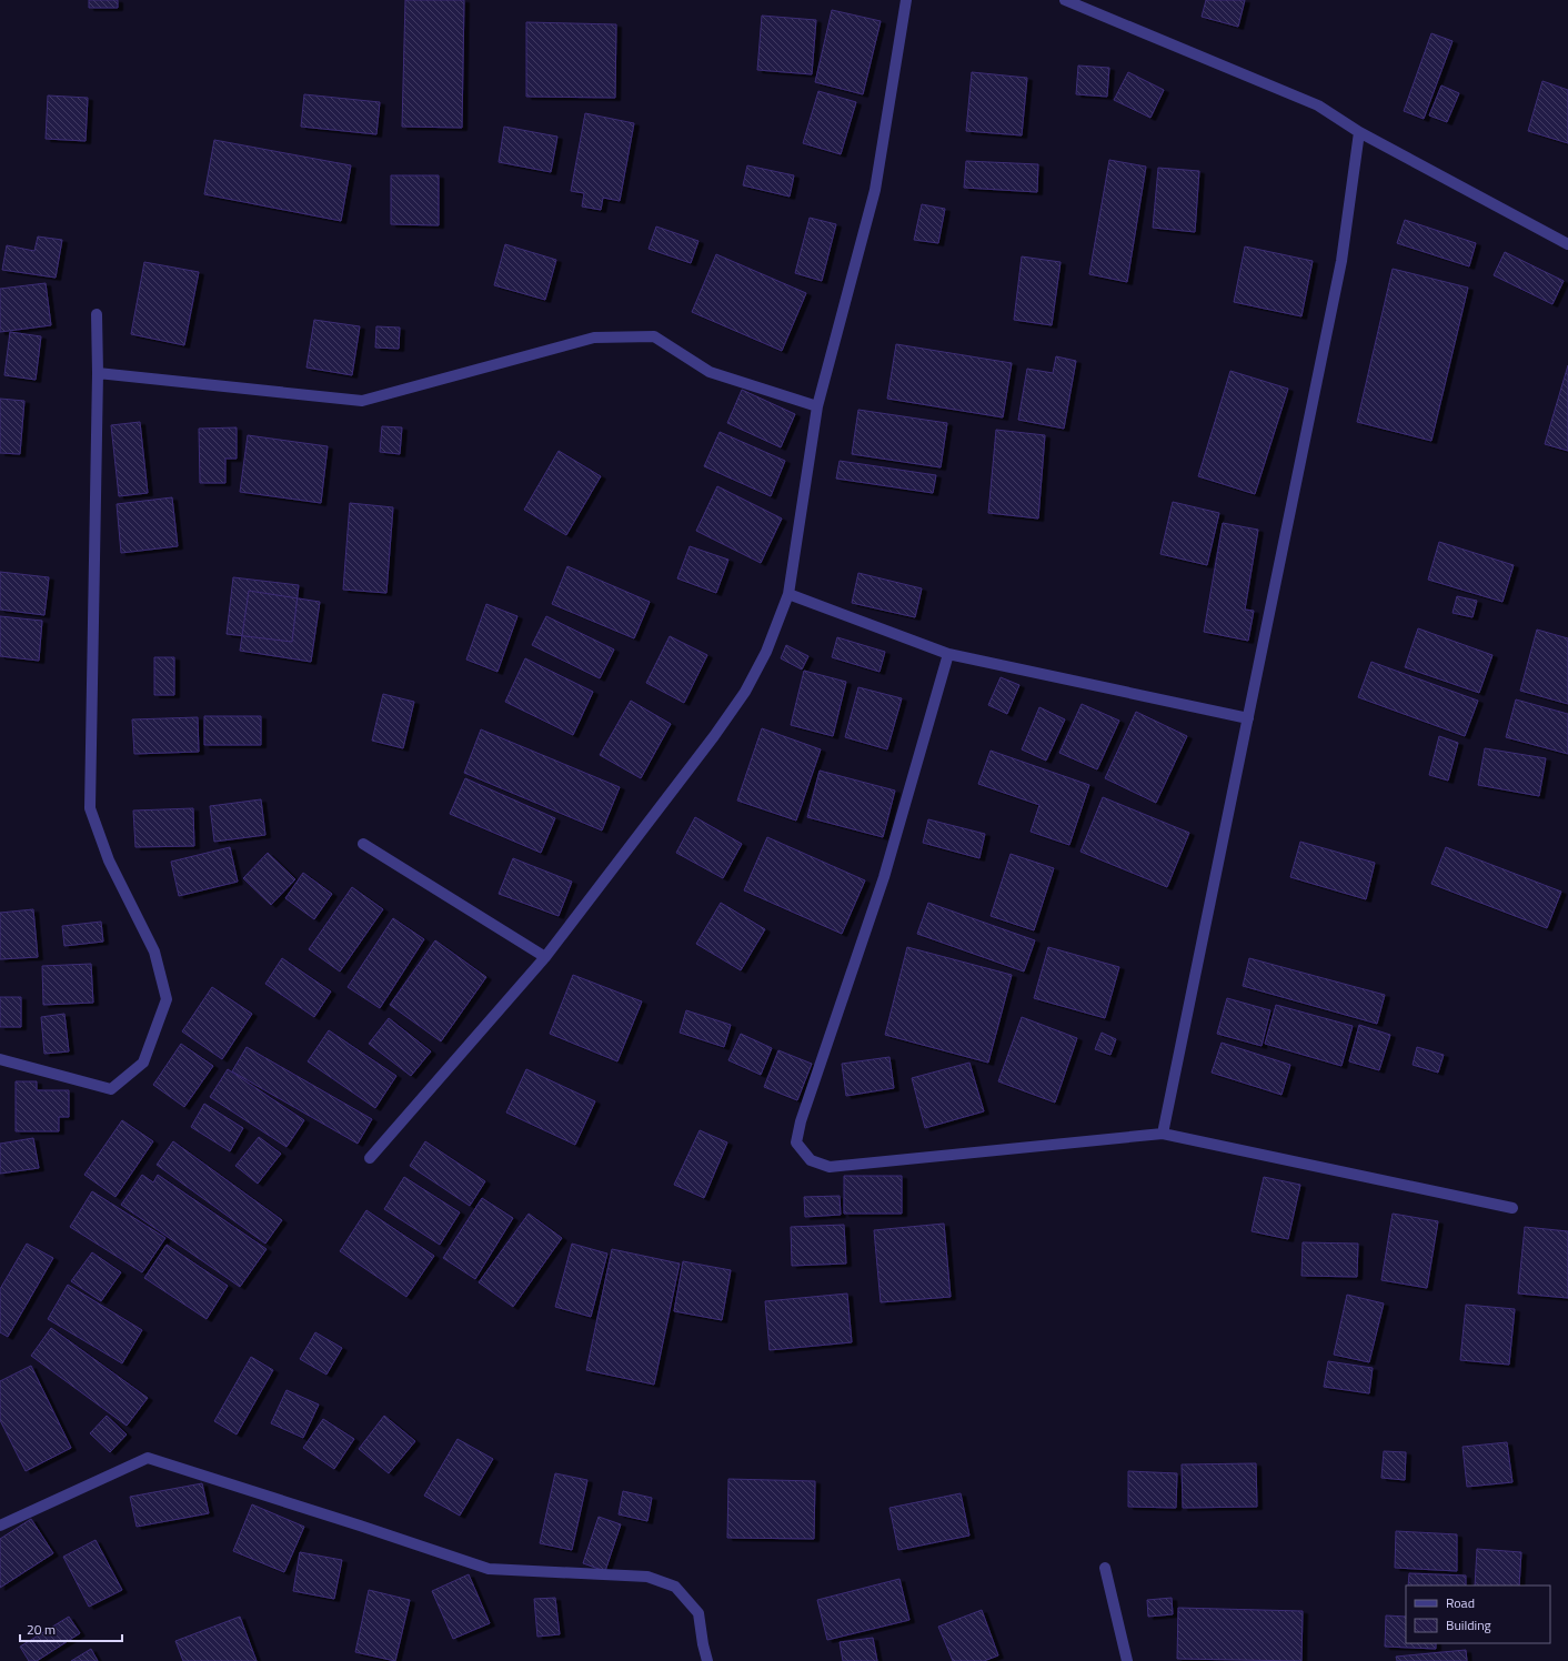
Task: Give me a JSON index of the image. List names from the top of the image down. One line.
{"legend":["Road","Building"],"scale_bar":"20 m"}
